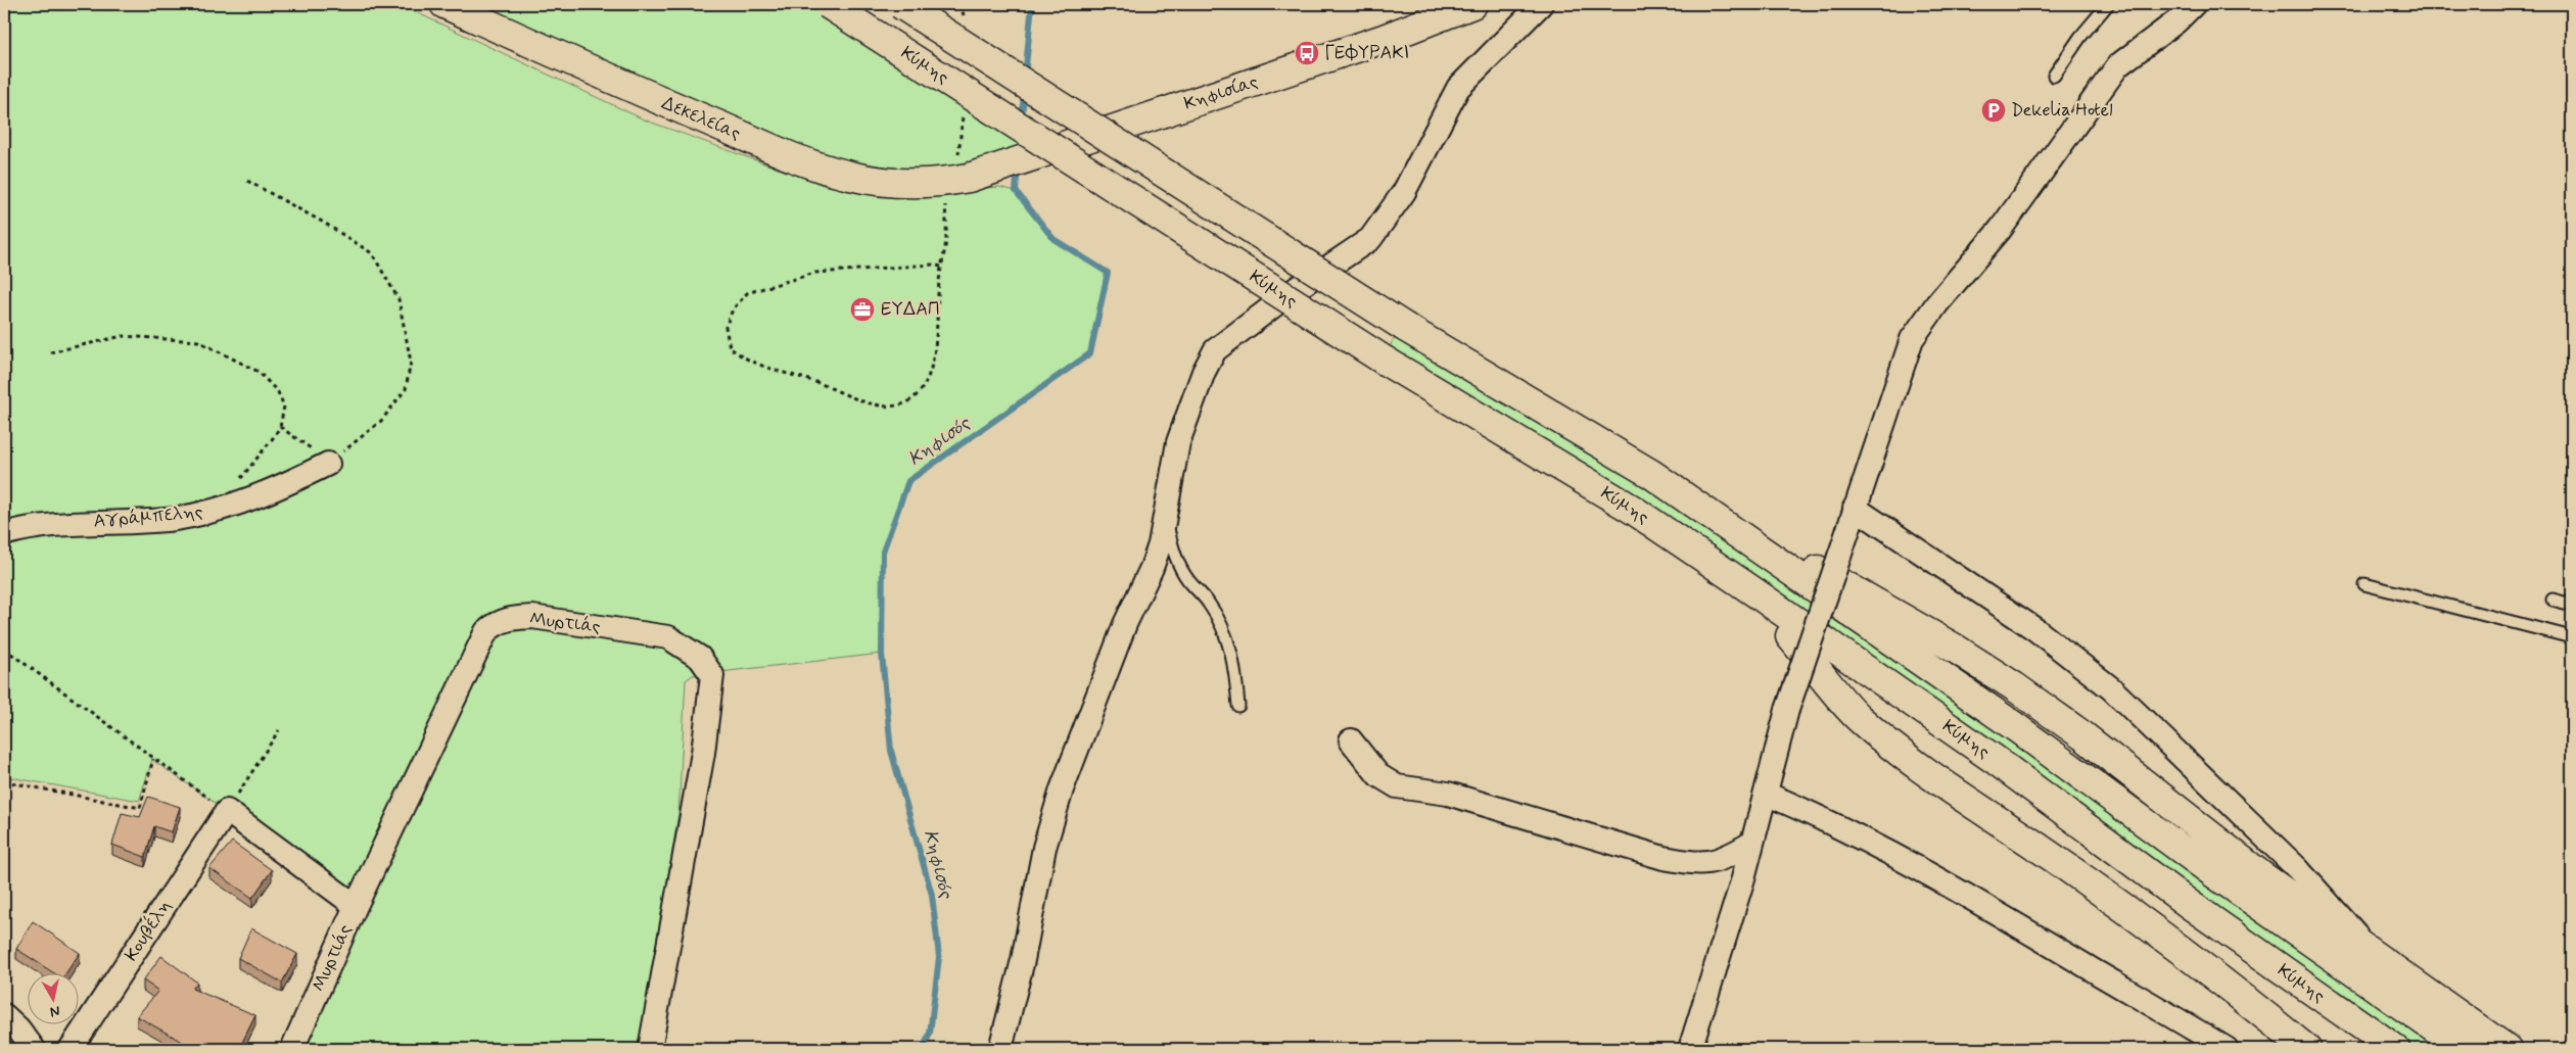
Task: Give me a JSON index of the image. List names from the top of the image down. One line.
{"streets":{"main road":["Κύμης","Κηφισίας","Δεκελείας"],"street":["Αγράμπελης","Μυρτιάς","Κουβέλη"]},"crossings":[["Κηφισίας","Δεκελείας"]],"water":["Κηφισός"],"places":{"bus stop":["ΓΕΦΥΡΑΚΙ"],"parking":["Dekelia Hotel"],"office":["ΕΥΔΑΠ"]},"north":"bottom"}
